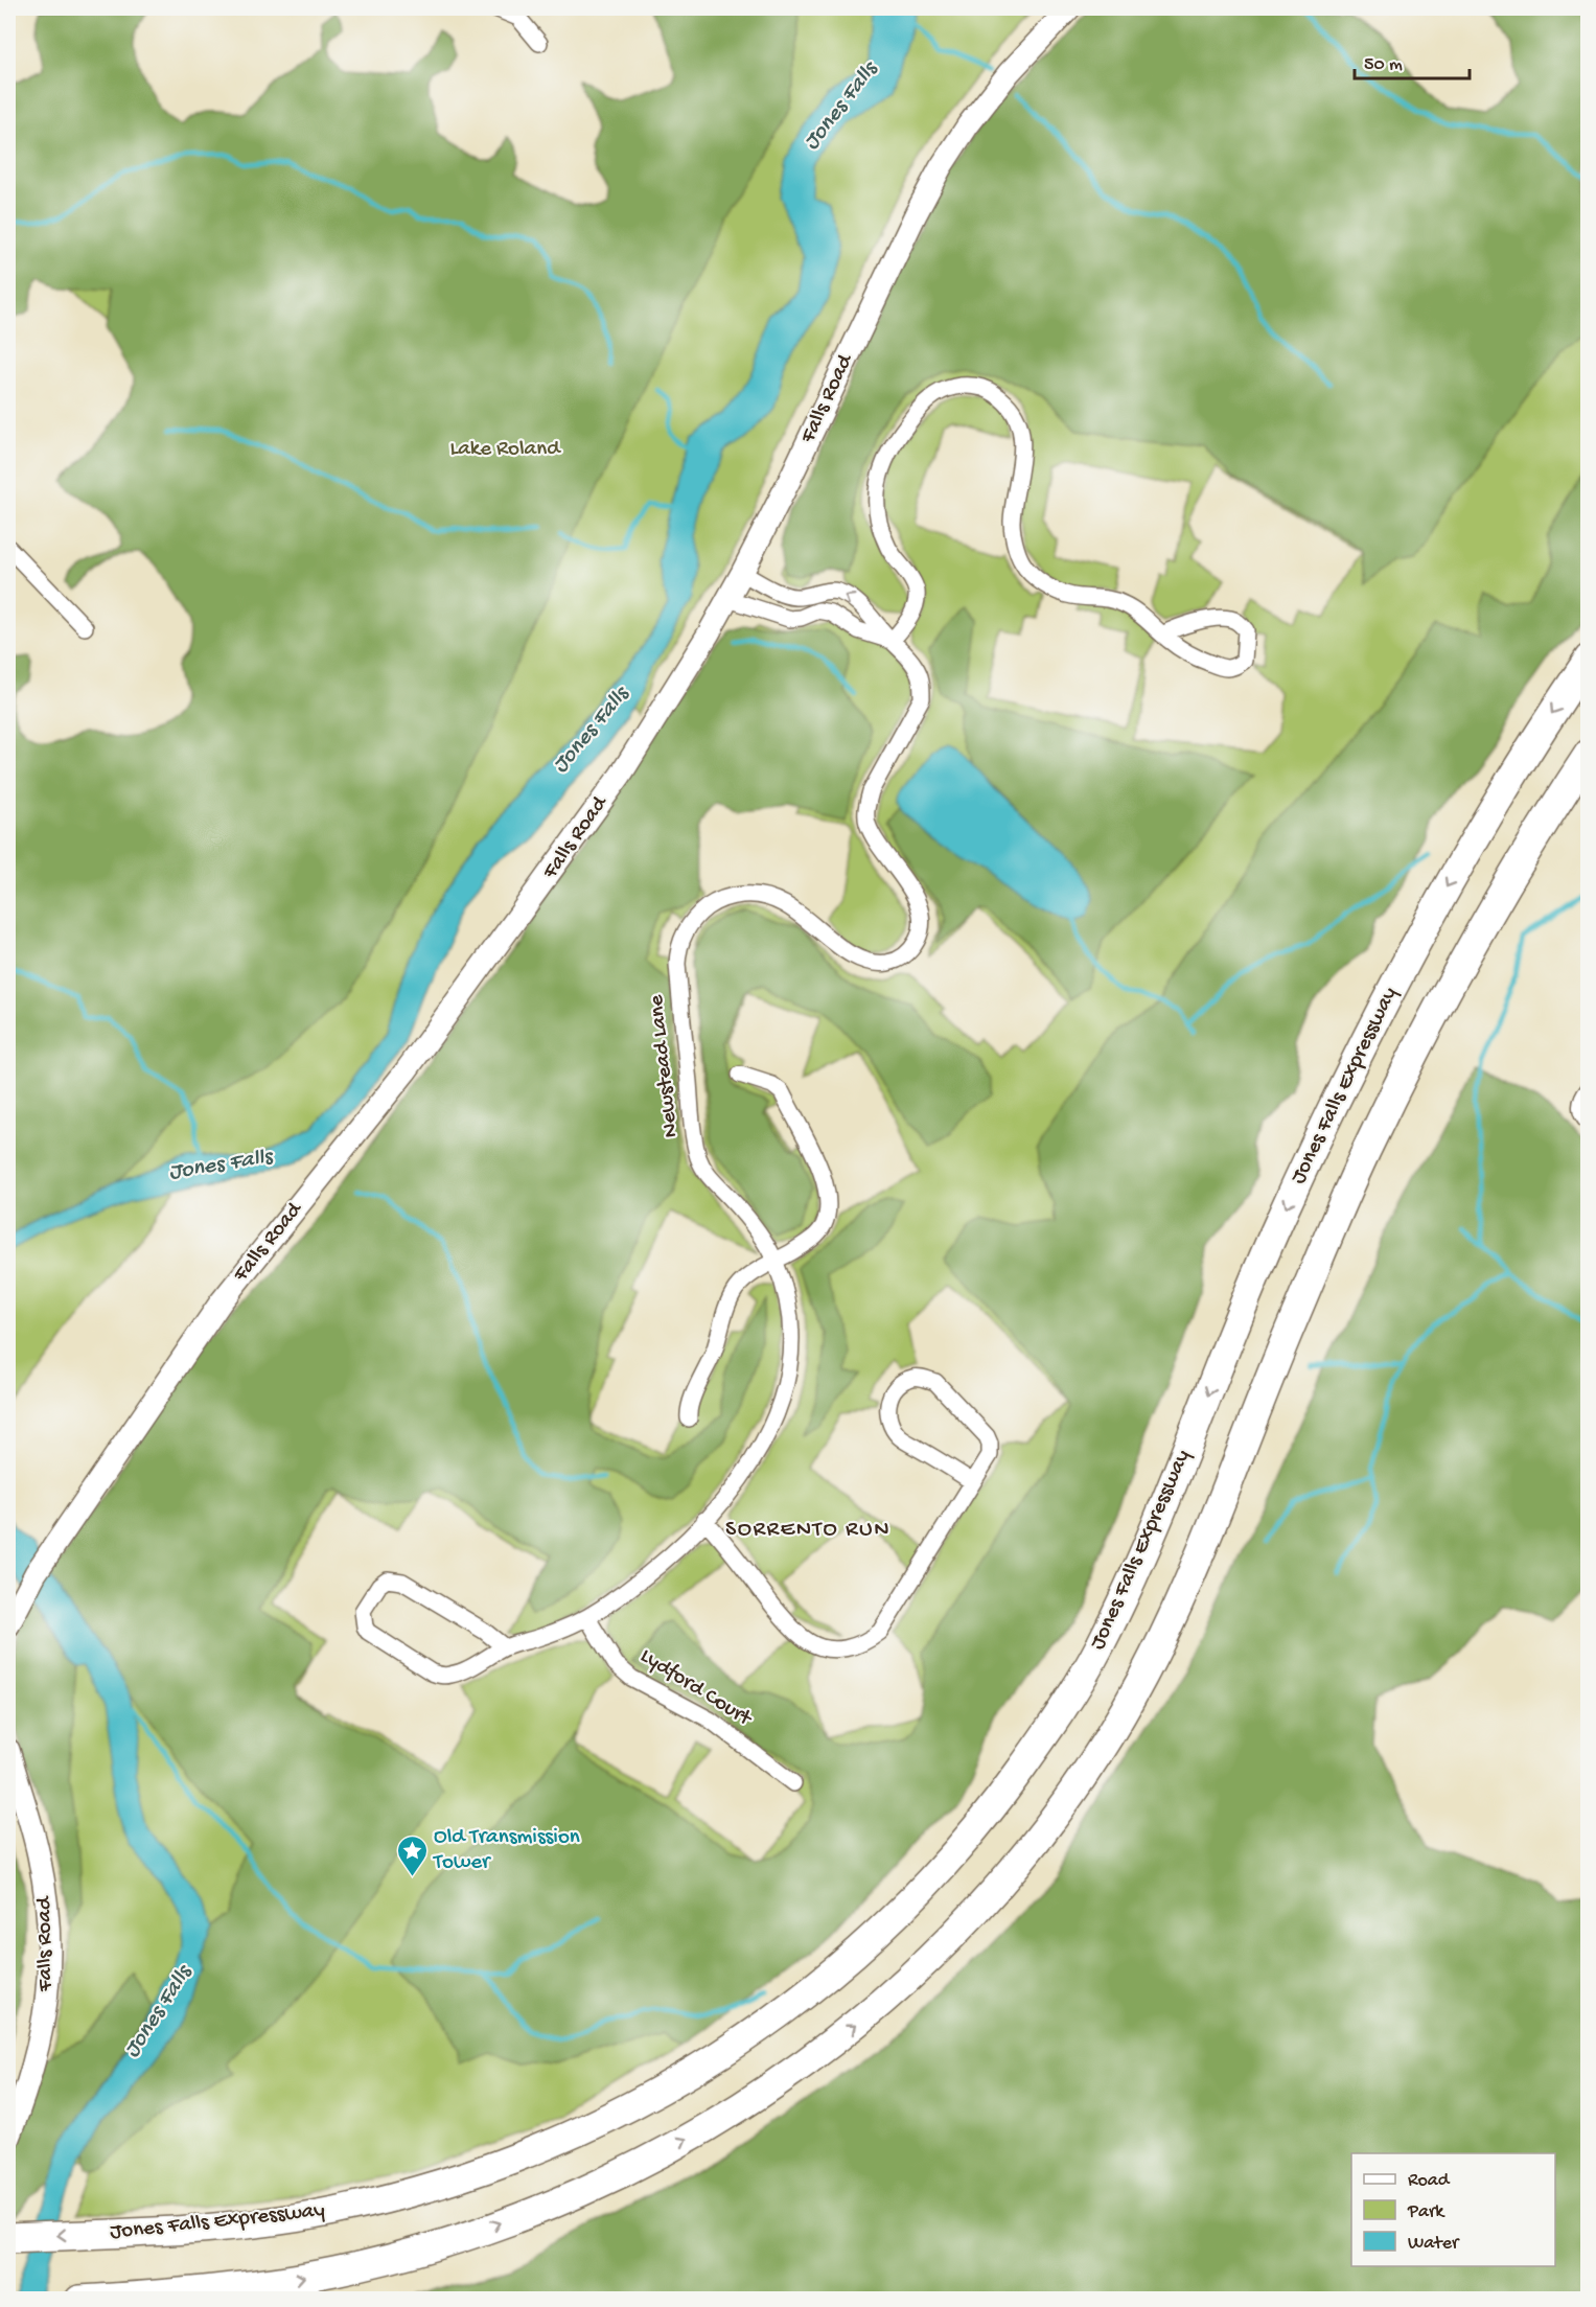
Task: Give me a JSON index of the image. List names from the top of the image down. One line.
{"streets":{"highway":["Jones Falls Expressway"],"main road":["Falls Road"],"street":["Newstead Lane","Lydford Court"]},"crossings":[["Falls Road","Newstead Lane"],["Newstead Lane","Lydford Court"]],"districts":["SORRENTO RUN"],"water":["Jones Falls"],"parks":["Lake Roland"],"places":{"place":["Old Transmission Tower"]},"legend":["Road","Park","Water"],"scale_bar":"50 m"}
